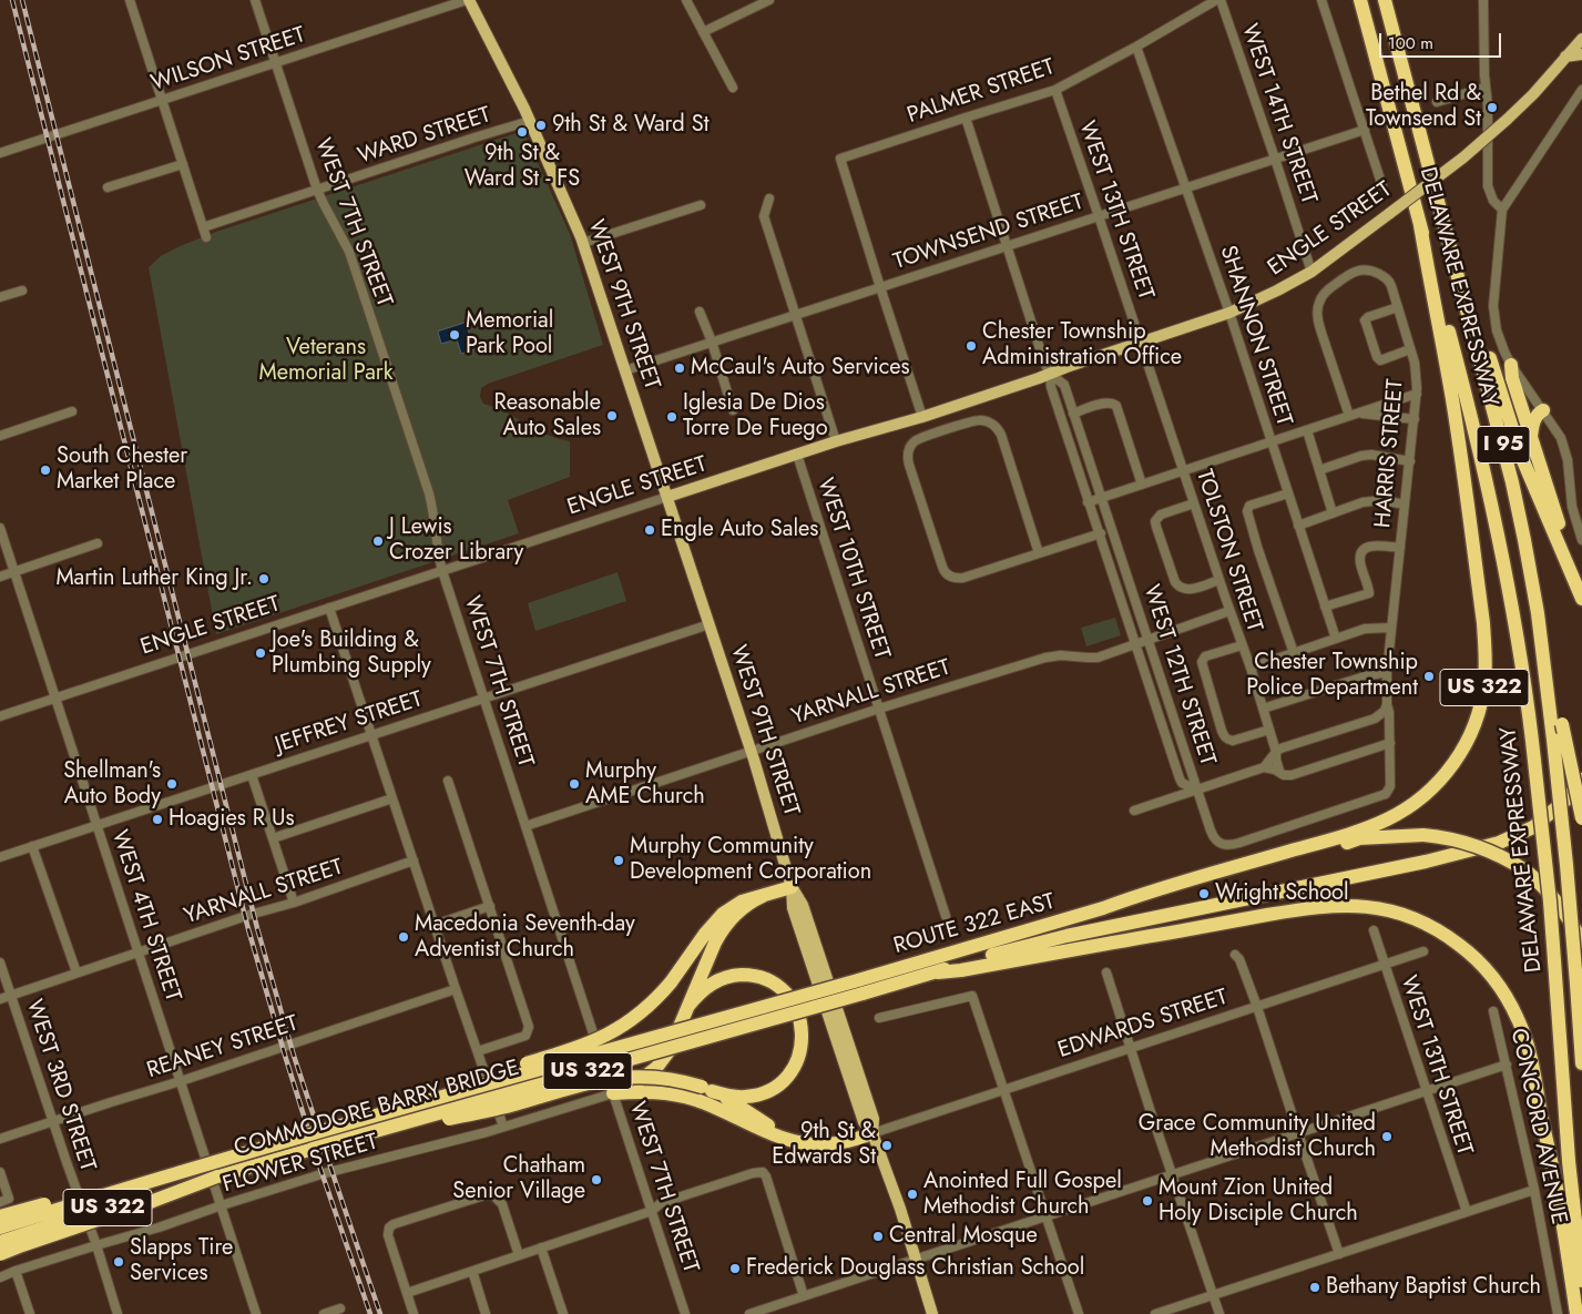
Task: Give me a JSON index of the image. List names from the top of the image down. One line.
{"streets":{"highway":["DELAWARE EXPRESSWAY","I 95","US 322","ROUTE 322 EAST","COMMODORE BARRY BRIDGE"],"main road":["ENGLE STREET","WEST 9TH STREET"],"street":["WILSON STREET","PALMER STREET","WEST 14TH STREET","WARD STREET","WEST 13TH STREET","WEST 7TH STREET","TOWNSEND STREET","SHANNON STREET","HARRIS STREET","TOLSTON STREET","WEST 10TH STREET","WEST 12TH STREET","YARNALL STREET","JEFFREY STREET","WEST 4TH STREET","EDWARDS STREET","REANEY STREET","WEST 3RD STREET","CONCORD AVENUE","FLOWER STREET"]},"crossings":[["WILSON STREET","WEST 7TH STREET"],["WILSON STREET","WEST 9TH STREET"],["PALMER STREET","WEST 13TH STREET"],["PALMER STREET","TOWNSEND STREET"],["PALMER STREET","SHANNON STREET"],["PALMER STREET","WEST 12TH STREET"],["WEST 14TH STREET","ENGLE STREET"],["WEST 14TH STREET","TOWNSEND STREET"],["WARD STREET","WEST 7TH STREET"],["WARD STREET","WEST 9TH STREET"],["WEST 13TH STREET","ENGLE STREET"],["WEST 13TH STREET","TOWNSEND STREET"],["WEST 13TH STREET","TOLSTON STREET"],["WEST 13TH STREET","EDWARDS STREET"],["WEST 7TH STREET","ENGLE STREET"],["WEST 7TH STREET","YARNALL STREET"],["WEST 7TH STREET","JEFFREY STREET"],["WEST 7TH STREET","FLOWER STREET"],["ENGLE STREET","WEST 9TH STREET"],["ENGLE STREET","SHANNON STREET"],["ENGLE STREET","TOLSTON STREET"],["ENGLE STREET","WEST 10TH STREET"],["ENGLE STREET","WEST 12TH STREET"],["ENGLE STREET","WEST 4TH STREET"],["TOWNSEND STREET","WEST 9TH STREET"],["TOWNSEND STREET","SHANNON STREET"],["TOWNSEND STREET","WEST 12TH STREET"],["DELAWARE EXPRESSWAY","US 322"],["WEST 9TH STREET","YARNALL STREET"],["WEST 9TH STREET","JEFFREY STREET"],["WEST 9TH STREET","EDWARDS STREET"],["HARRIS STREET","WEST 12TH STREET"],["TOLSTON STREET","YARNALL STREET"],["WEST 10TH STREET","YARNALL STREET"],["WEST 12TH STREET","YARNALL STREET"],["US 322","ROUTE 322 EAST"],["US 322","COMMODORE BARRY BRIDGE"],["YARNALL STREET","WEST 4TH STREET"],["YARNALL STREET","WEST 3RD STREET"],["JEFFREY STREET","WEST 4TH STREET"],["WEST 4TH STREET","REANEY STREET"],["WEST 4TH STREET","FLOWER STREET"],["ROUTE 322 EAST","COMMODORE BARRY BRIDGE"],["REANEY STREET","WEST 3RD STREET"],["WEST 3RD STREET","FLOWER STREET"]],"parks":["Veterans Memorial Park"],"places":["Bethel Rd & Townsend St","9th St & Ward St","9th St & Ward St - FS","Memorial Park Pool","Chester Township Administration Office","McCaul's Auto Services","Reasonable Auto Sales","Iglesia De Dios Torre De Fuego","South Chester Market Place","Engle Auto Sales","J Lewis Crozer Library","Martin Luther King Jr.","Joe's Building & Plumbing Supply","Chester Township Police Department","Shellman's Auto Body","Murphy AME Church","Hoagies R Us","Murphy Community Development Corporation","Wright School","Macedonia Seventh-day Adventist Church","Grace Community United Methodist Church","9th St & Edwards St","Chatham Senior Village","Anointed Full Gospel Methodist Church","Mount Zion United Holy Disciple Church","Central Mosque","Slapps Tire Services","Frederick Douglass Christian School","Bethany Baptist Church"],"scale_bar":"100 m"}
